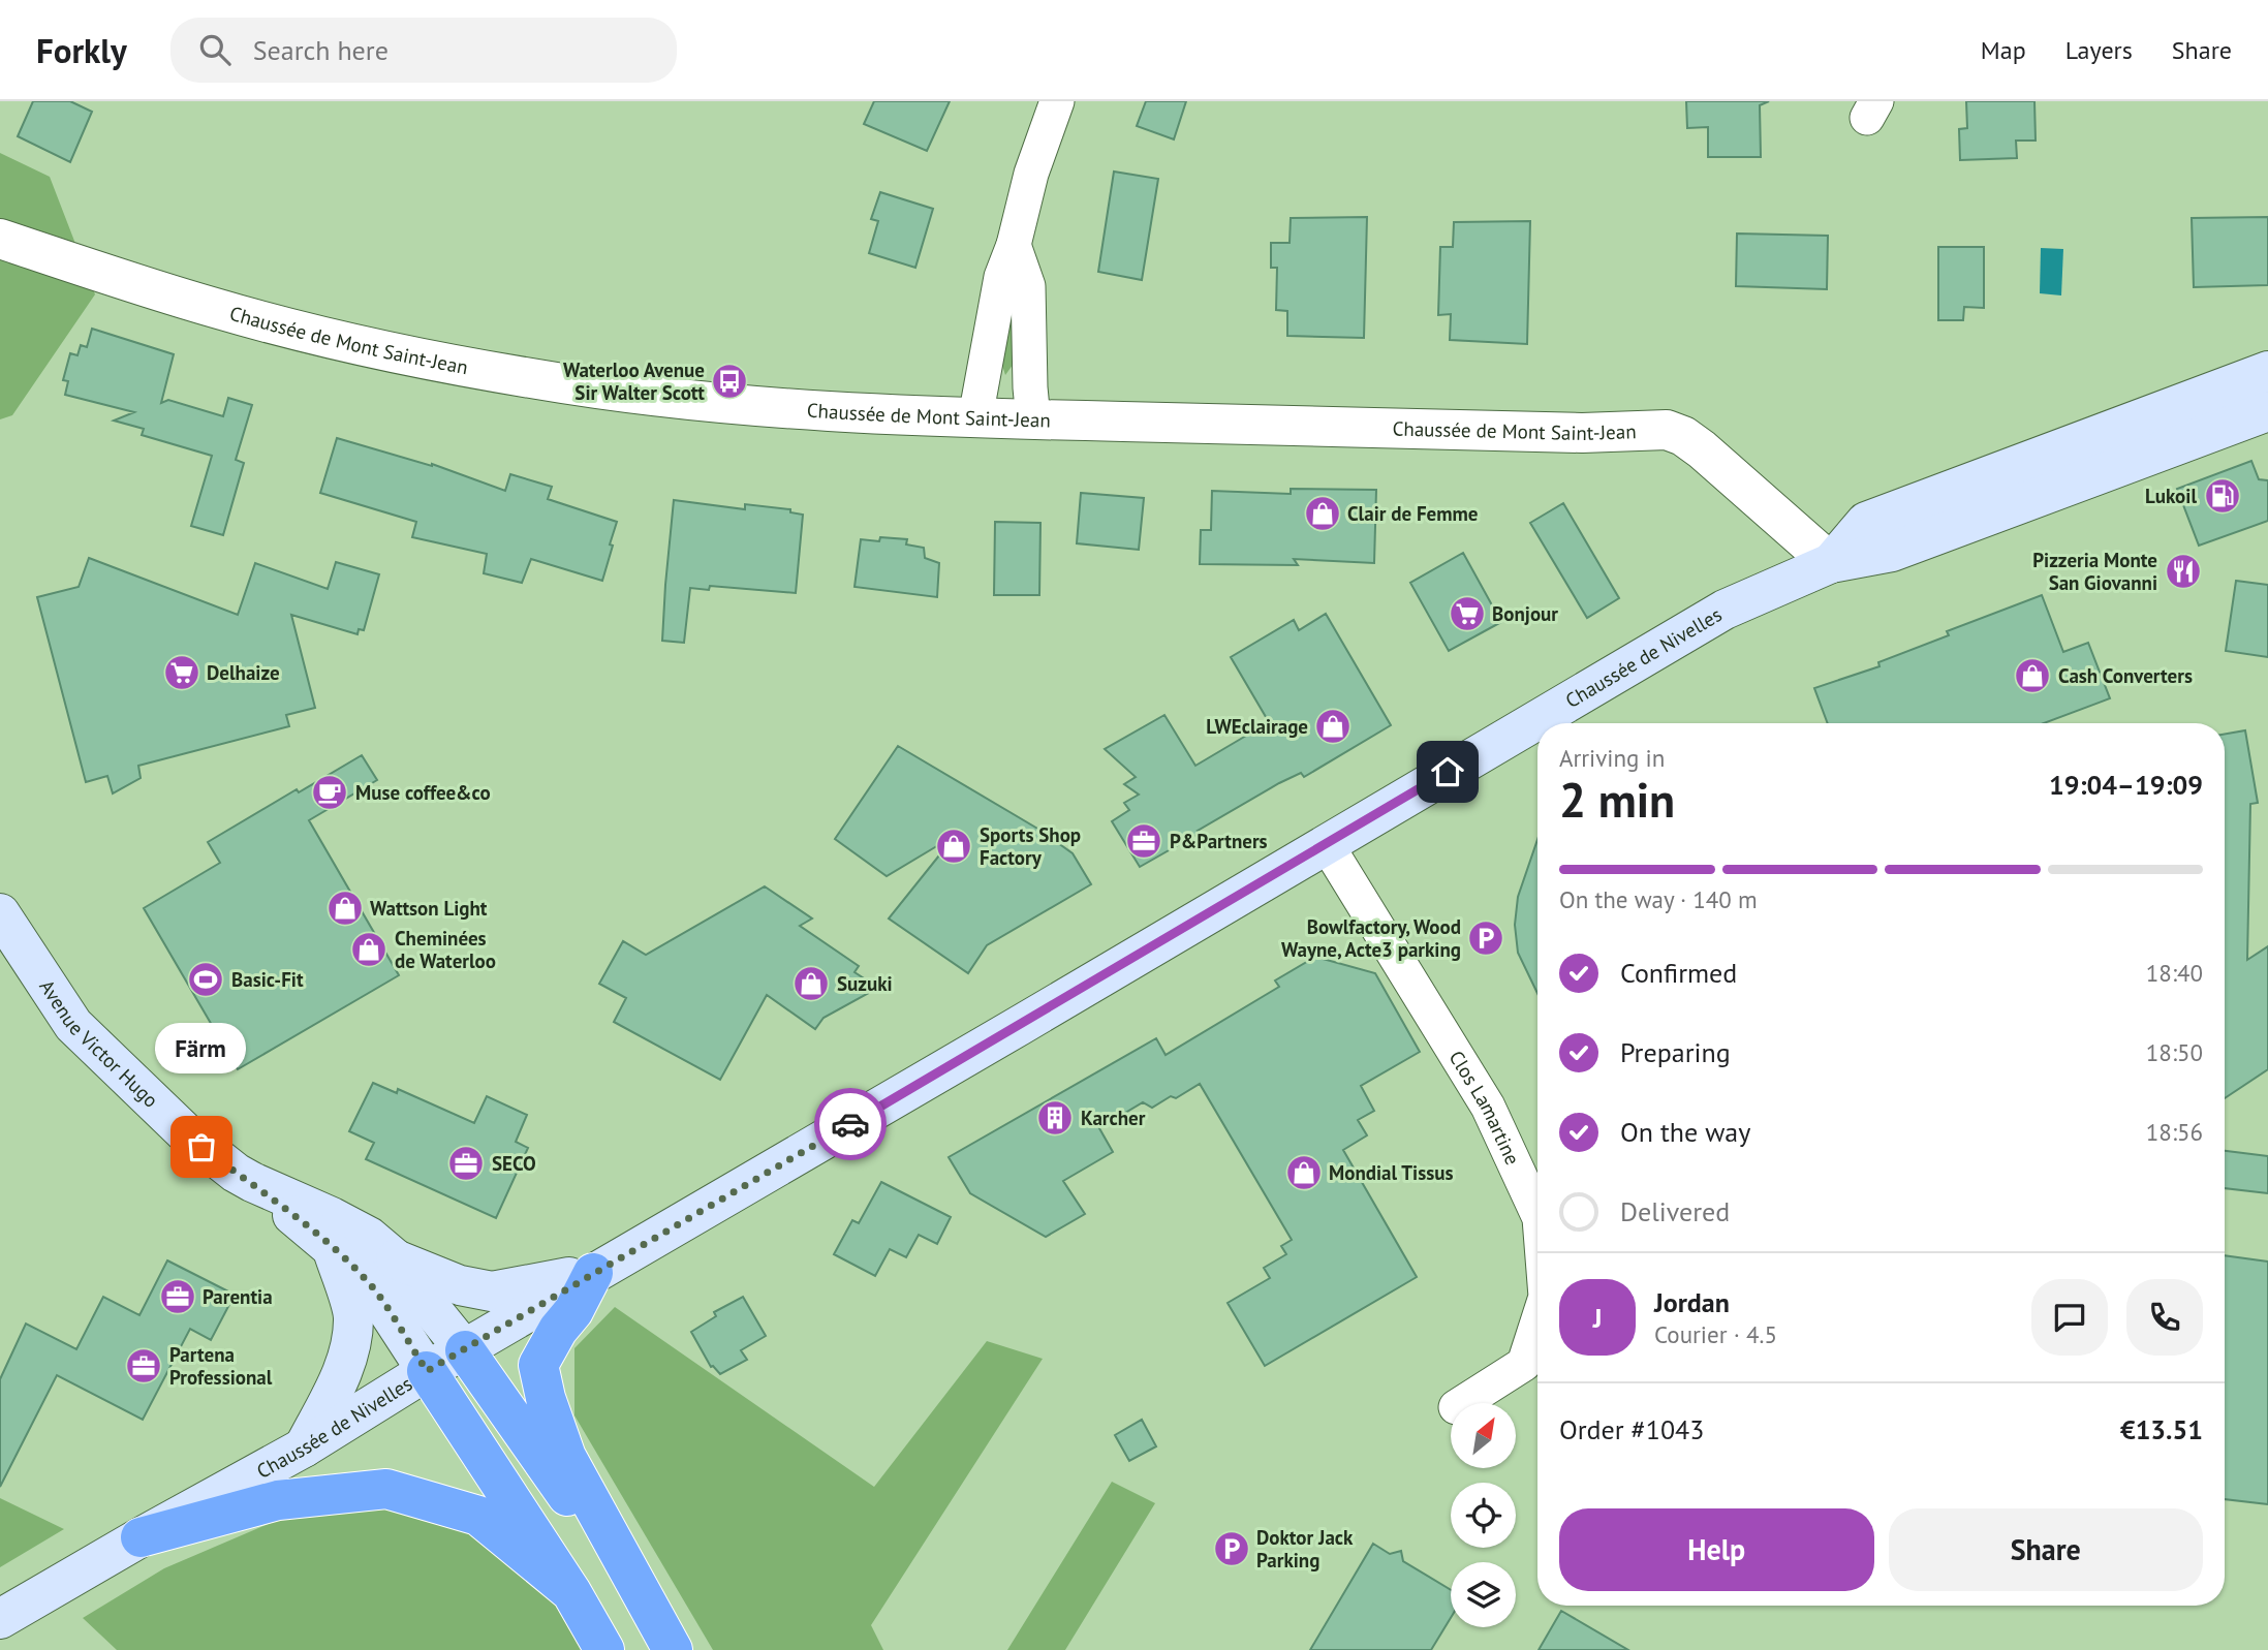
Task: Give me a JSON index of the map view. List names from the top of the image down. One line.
{"streets":{"main road":["Chaussée de Nivelles","Avenue Victor Hugo"],"street":["Chaussée de Mont Saint-Jean","Clos Lamartine"]},"crossings":[["Chaussée de Mont Saint-Jean","Chaussée de Nivelles"],["Chaussée de Nivelles","Avenue Victor Hugo"],["Chaussée de Nivelles","Clos Lamartine"]],"places":{"bus stop":["Waterloo Avenue Sir Walter Scott"],"fuel station":["Lukoil"],"shop":["Clair de Femme","Cash Converters","LWEclairage","Sports Shop Factory","Wattson Light","Cheminées de Waterloo","Suzuki","Mondial Tissus"],"restaurant":["Pizzeria Monte San Giovanni"],"supermarket":["Bonjour","Delhaize"],"cafe":["Muse coffee&co"],"office":["P&Partners","SECO","Parentia","Partena Professional"],"parking":["Bowlfactory, Wood Wayne, Acte3 parking","Doktor Jack Parking"],"sports":["Basic-Fit"],"building":["Karcher"],"other":["Färm"]},"north":"top right","page":{"header":"Forkly","search":"Search here","nav":["Map","Layers","Share"],"heading":["2 min","Arriving in","19:04–19:09"],"panel":["Jordan","Courier · 4.5","Order #1043","€13.51"],"bar":"On the way · 140 m","list":[["Confirmed","18:40"],["Preparing","18:50"],["On the way","18:56"],"Delivered"],"bubble":"Färm","round":"J","buttons":["Help","Share"]}}
